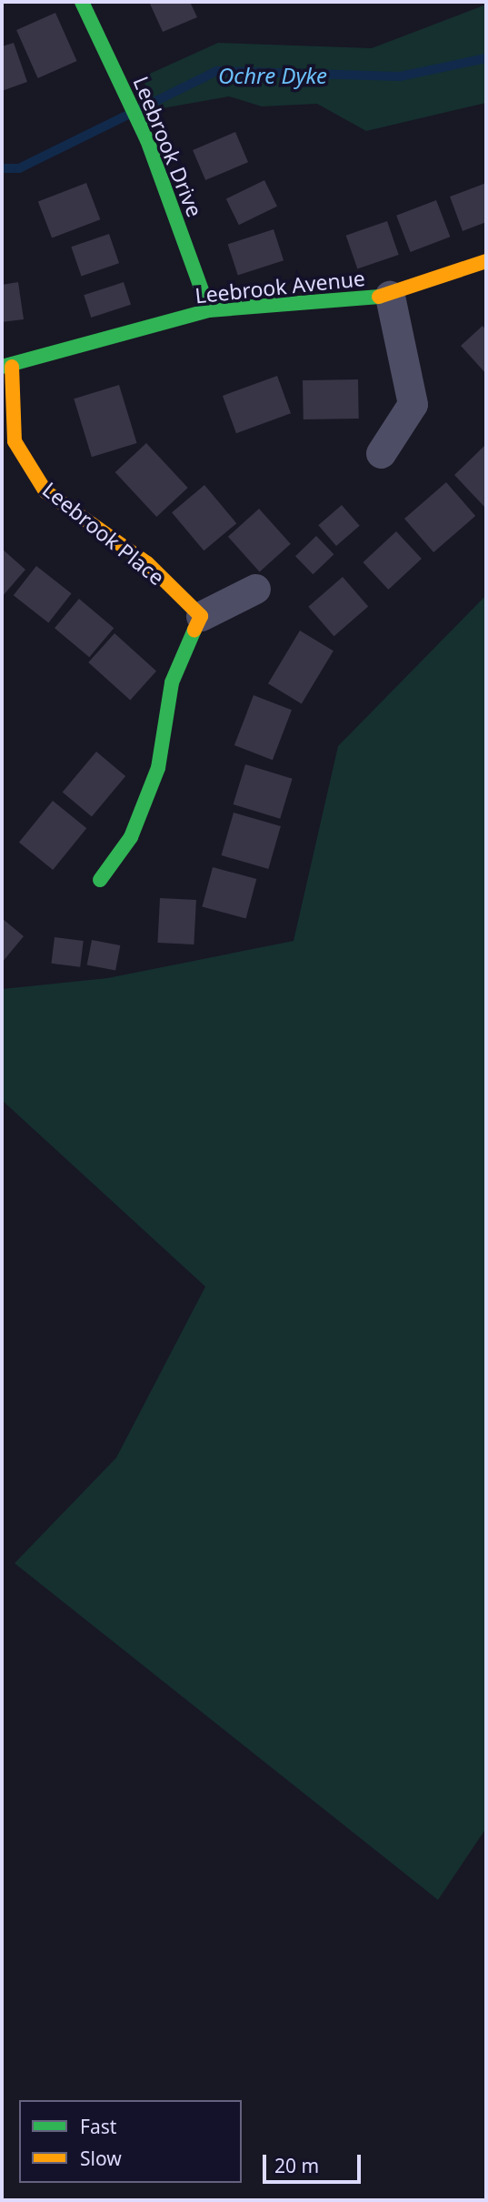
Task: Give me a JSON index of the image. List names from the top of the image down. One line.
{"streets":{"street":["Leebrook Drive","Leebrook Avenue","Leebrook Place"]},"crossings":[["Leebrook Drive","Leebrook Avenue"],["Leebrook Avenue","Leebrook Place"]],"water":["Ochre Dyke"],"legend":["Fast","Slow"],"scale_bar":"20 m"}
